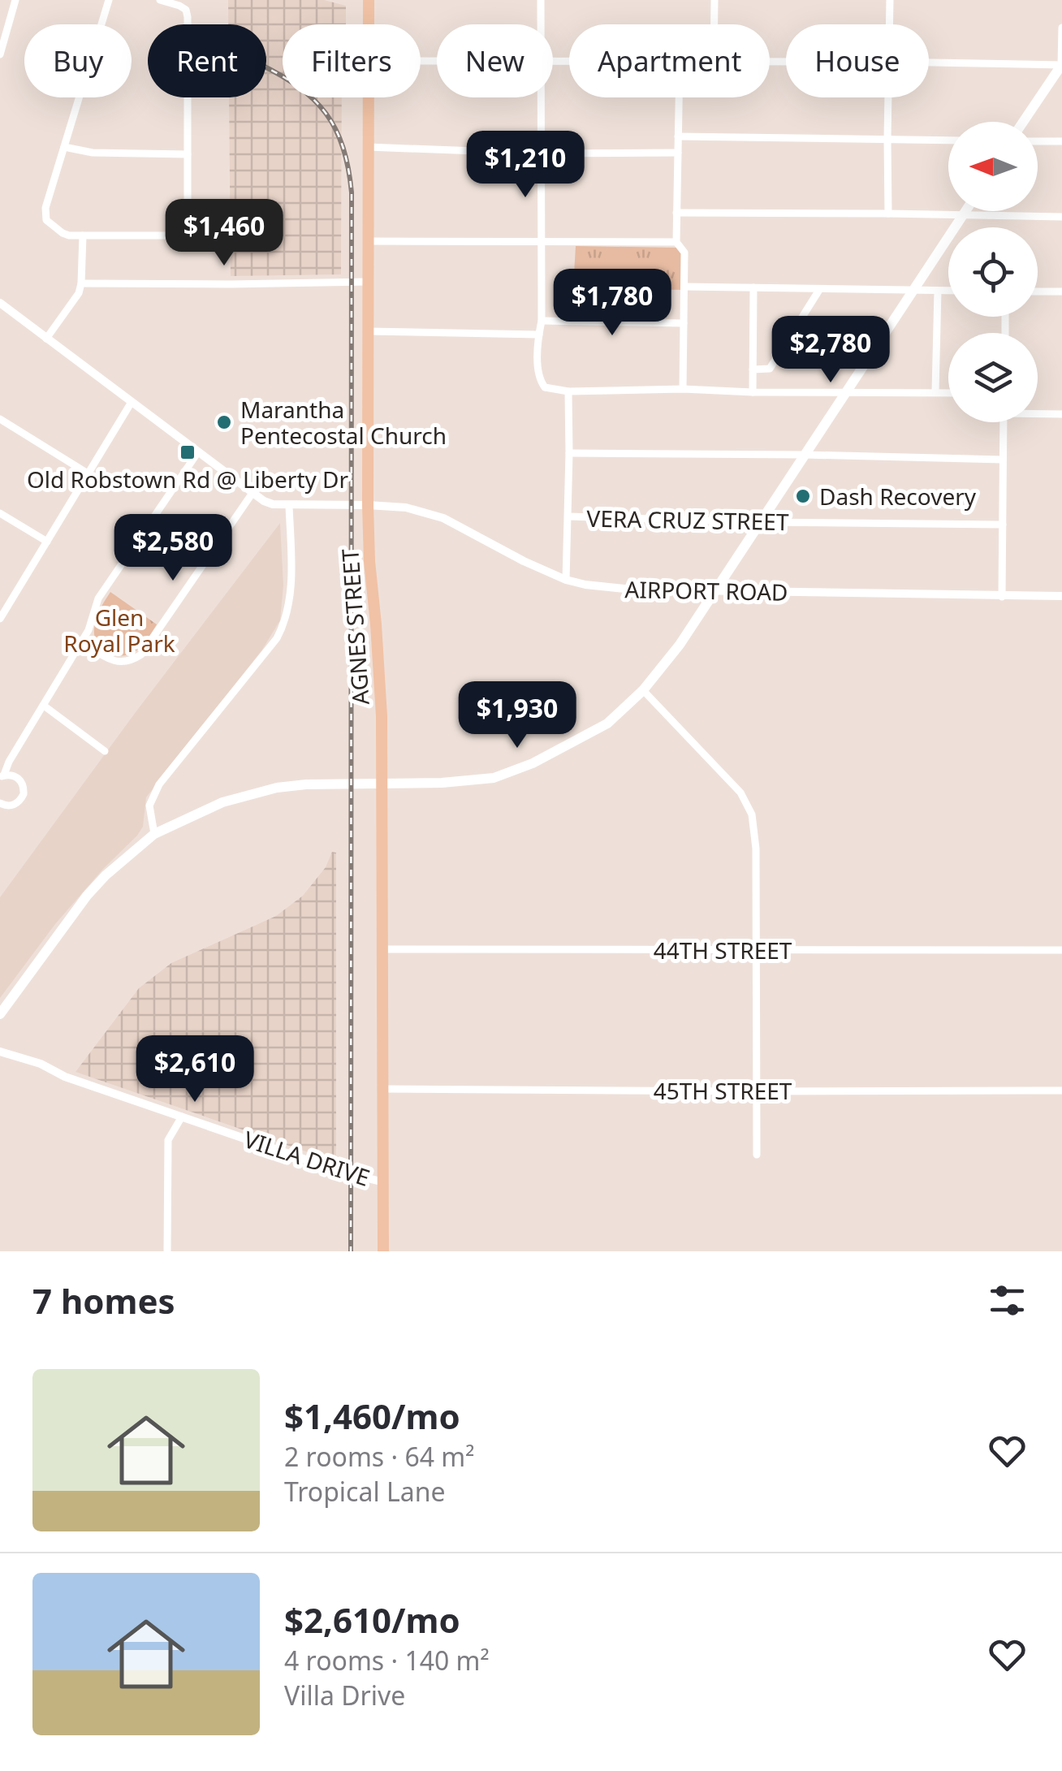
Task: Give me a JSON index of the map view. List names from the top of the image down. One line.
{"streets":{"main road":["AGNES STREET"],"street":["VERA CRUZ STREET","AIRPORT ROAD","44TH STREET","45TH STREET","VILLA DRIVE"]},"crossings":[["AIRPORT ROAD","AGNES STREET"],["AGNES STREET","44TH STREET"],["AGNES STREET","45TH STREET"],["AGNES STREET","VILLA DRIVE"]],"parks":["Glen Royal Park"],"places":{"other":["Marantha Pentecostal Church","Dash Recovery"],"transit":["Old Robstown Rd @ Liberty Dr"]},"north":"left","page":{"chip":["Buy","Rent","Filters","New","Apartment","House"],"price":["$1,210","$1,460","$1,780","$2,780","$2,580","$1,930","$2,610"],"heading":"7 homes","list":[{"name":"$1,460/mo","note":"2 rooms · 64 m² · Tropical Lane"},{"name":"$2,610/mo","note":"4 rooms · 140 m² · Villa Drive"}]}}
